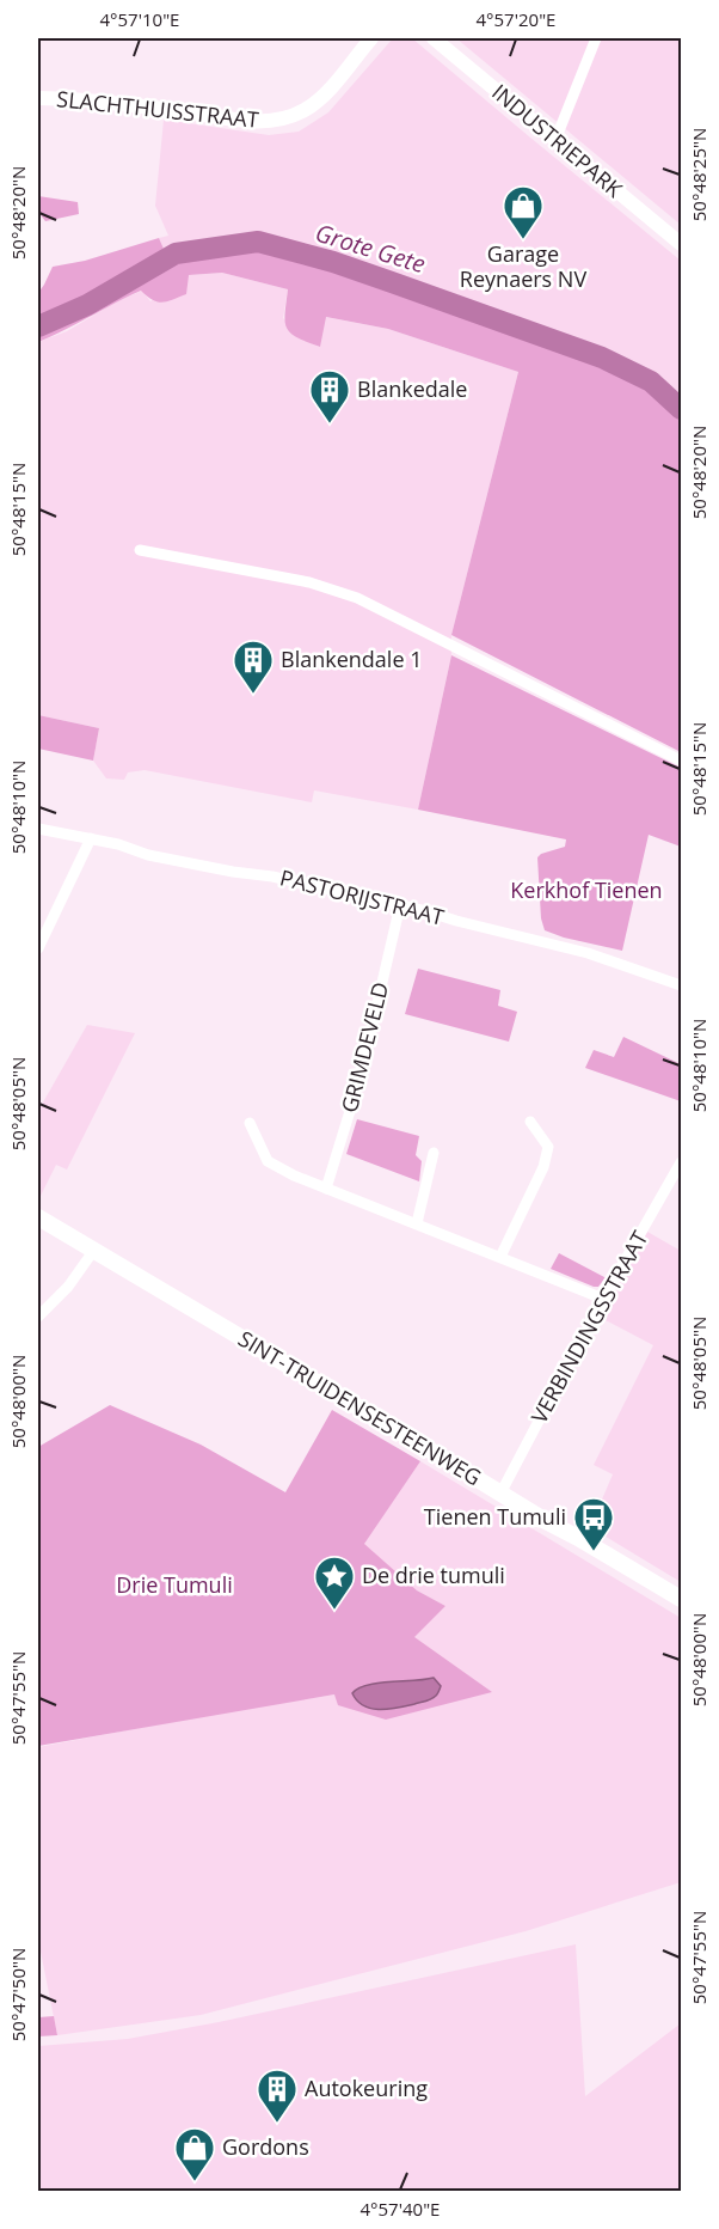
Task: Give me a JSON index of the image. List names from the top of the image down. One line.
{"streets":{"main road":["SINT-TRUIDENSESTEENWEG"],"street":["SLACHTHUISSTRAAT","INDUSTRIEPARK","PASTORIJSTRAAT","GRIMDEVELD","VERBINDINGSSTRAAT"]},"crossings":[["PASTORIJSTRAAT","GRIMDEVELD"],["VERBINDINGSSTRAAT","SINT-TRUIDENSESTEENWEG"]],"water":["Grote Gete"],"parks":["Kerkhof Tienen","Drie Tumuli"],"places":{"shop":["Garage Reynaers NV","Gordons"],"building":["Blankedale","Blankendale 1","Autokeuring"],"bus stop":["Tienen Tumuli"],"place":["De drie tumuli"]},"coordinates":["4°57'10\"E","4°57'20\"E","50°48'25\"N","50°48'20\"N","50°48'15\"N","50°48'10\"N","50°48'05\"N","50°48'00\"N","50°47'55\"N","50°47'50\"N","4°57'40\"E"]}
